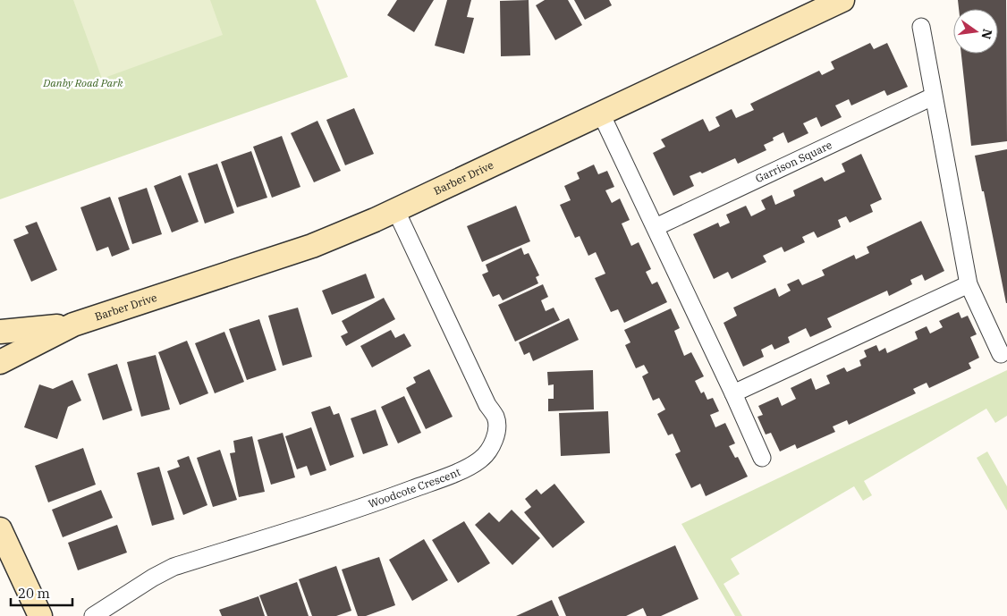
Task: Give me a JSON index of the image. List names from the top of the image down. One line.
{"streets":{"street":["Garrison Square","Barber Drive","Woodcote Crescent"]},"crossings":[["Barber Drive","Woodcote Crescent"]],"parks":["Danby Road Park"],"scale_bar":"20 m","north":"right"}
